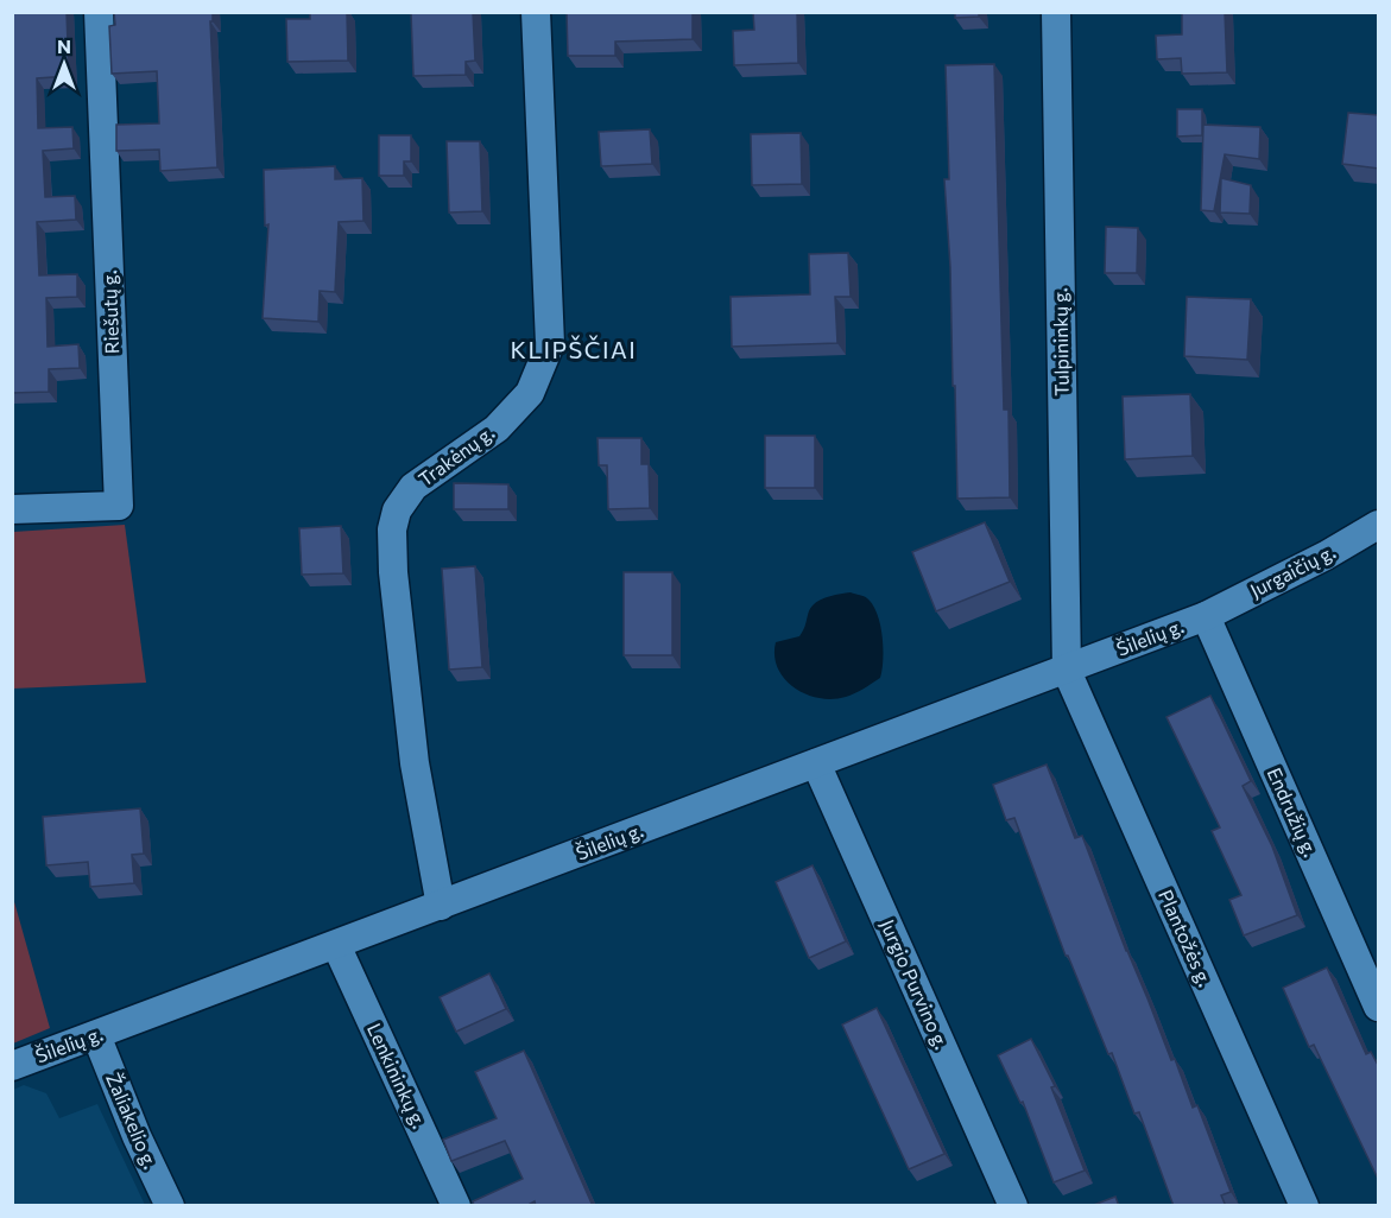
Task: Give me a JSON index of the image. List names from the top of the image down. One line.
{"streets":{"street":["Riešutų g.","Tulpininkų g.","Trakėnų g.","Jurgaičių g.","Šilelių g.","Endružių g.","Plantožės g.","Jurgio Purvino g.","Lenkininkų g.","Žaliakelio g."]},"crossings":[["Tulpininkų g.","Šilelių g."],["Tulpininkų g.","Plantožės g."],["Trakėnų g.","Šilelių g."],["Jurgaičių g.","Šilelių g."],["Jurgaičių g.","Endružių g."],["Šilelių g.","Endružių g."],["Šilelių g.","Plantožės g."],["Šilelių g.","Jurgio Purvino g."],["Šilelių g.","Lenkininkų g."],["Šilelių g.","Žaliakelio g."]],"districts":["KLIPŠČIAI"],"north":"top"}
